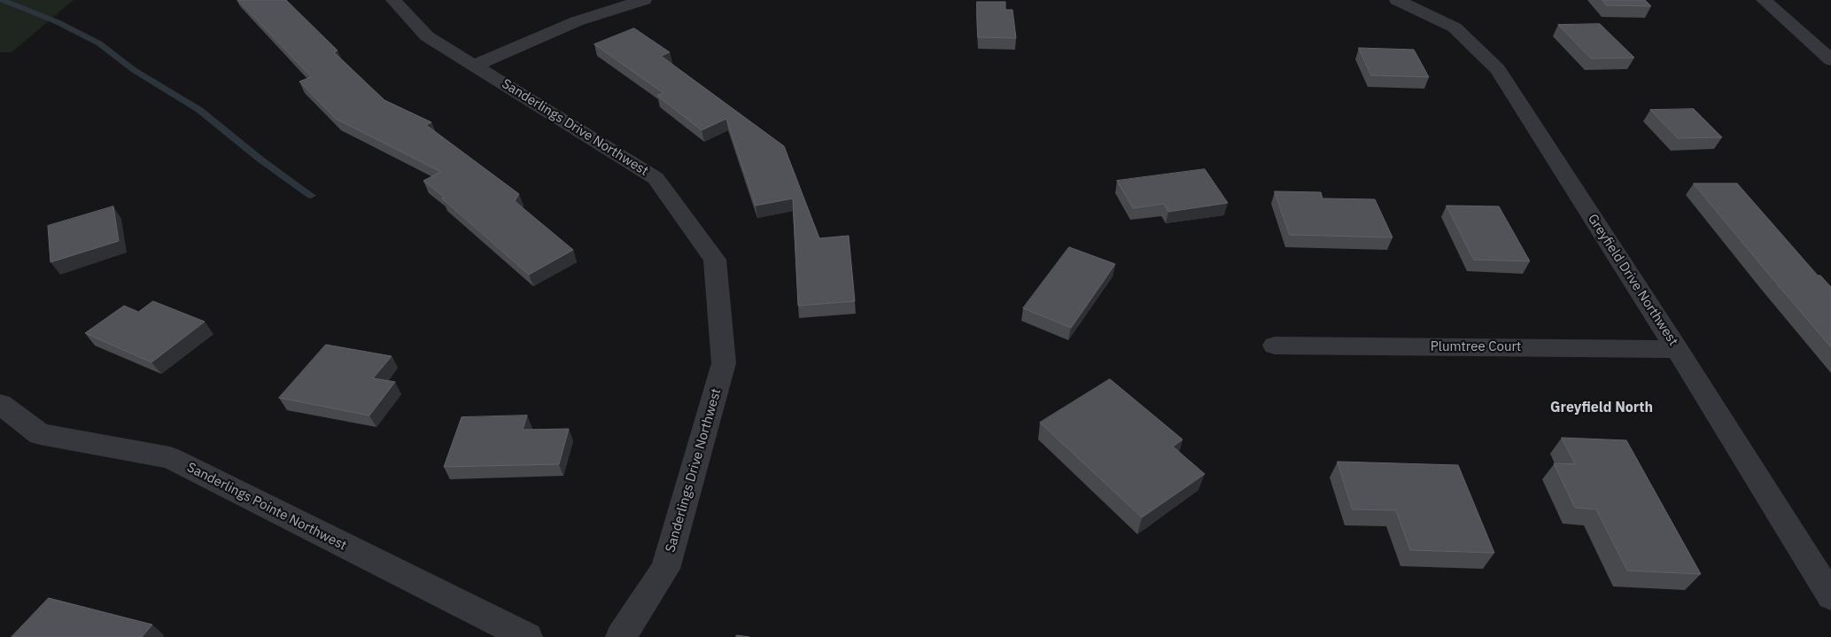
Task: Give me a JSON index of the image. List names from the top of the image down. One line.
{"streets":{"street":["Sanderlings Drive Northwest","Greyfield Drive Northwest","Plumtree Court","Sanderlings Pointe Northwest"]},"crossings":[["Greyfield Drive Northwest","Plumtree Court"]],"districts":["Greyfield North"]}
